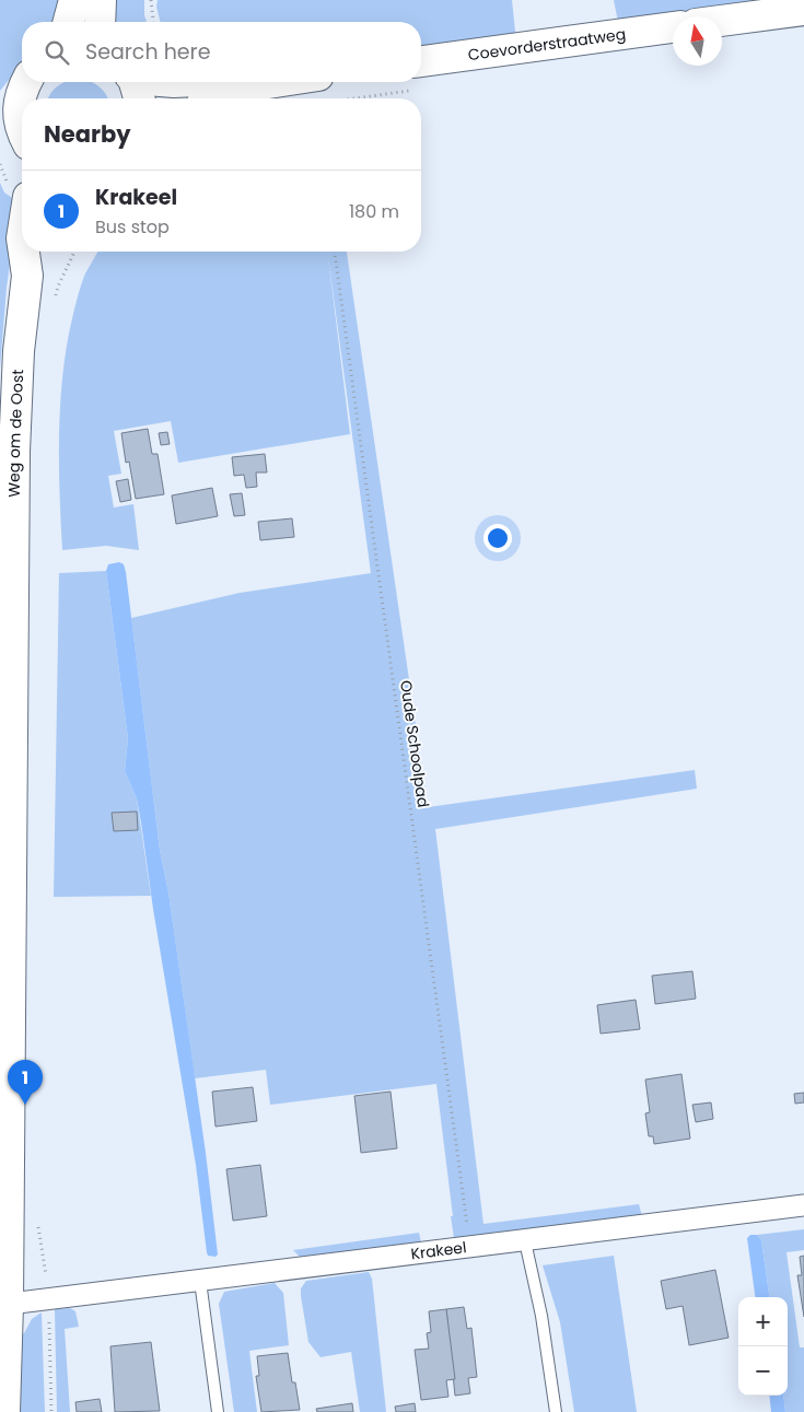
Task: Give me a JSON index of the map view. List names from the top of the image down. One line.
{"streets":{"main road":["Coevorderstraatweg","Weg om de Oost"],"street":["Krakeel"],"path":["Oude Schoolpad"]},"crossings":[["Weg om de Oost","Krakeel"],["Oude Schoolpad","Krakeel"]],"north":"top","page":{"search":"Search here","heading":"Nearby","list":[{"mark":"1","name":"Krakeel","note":"Bus stop","value":"180 m"}],"pins":"1","map_buttons":["+","−"]}}
